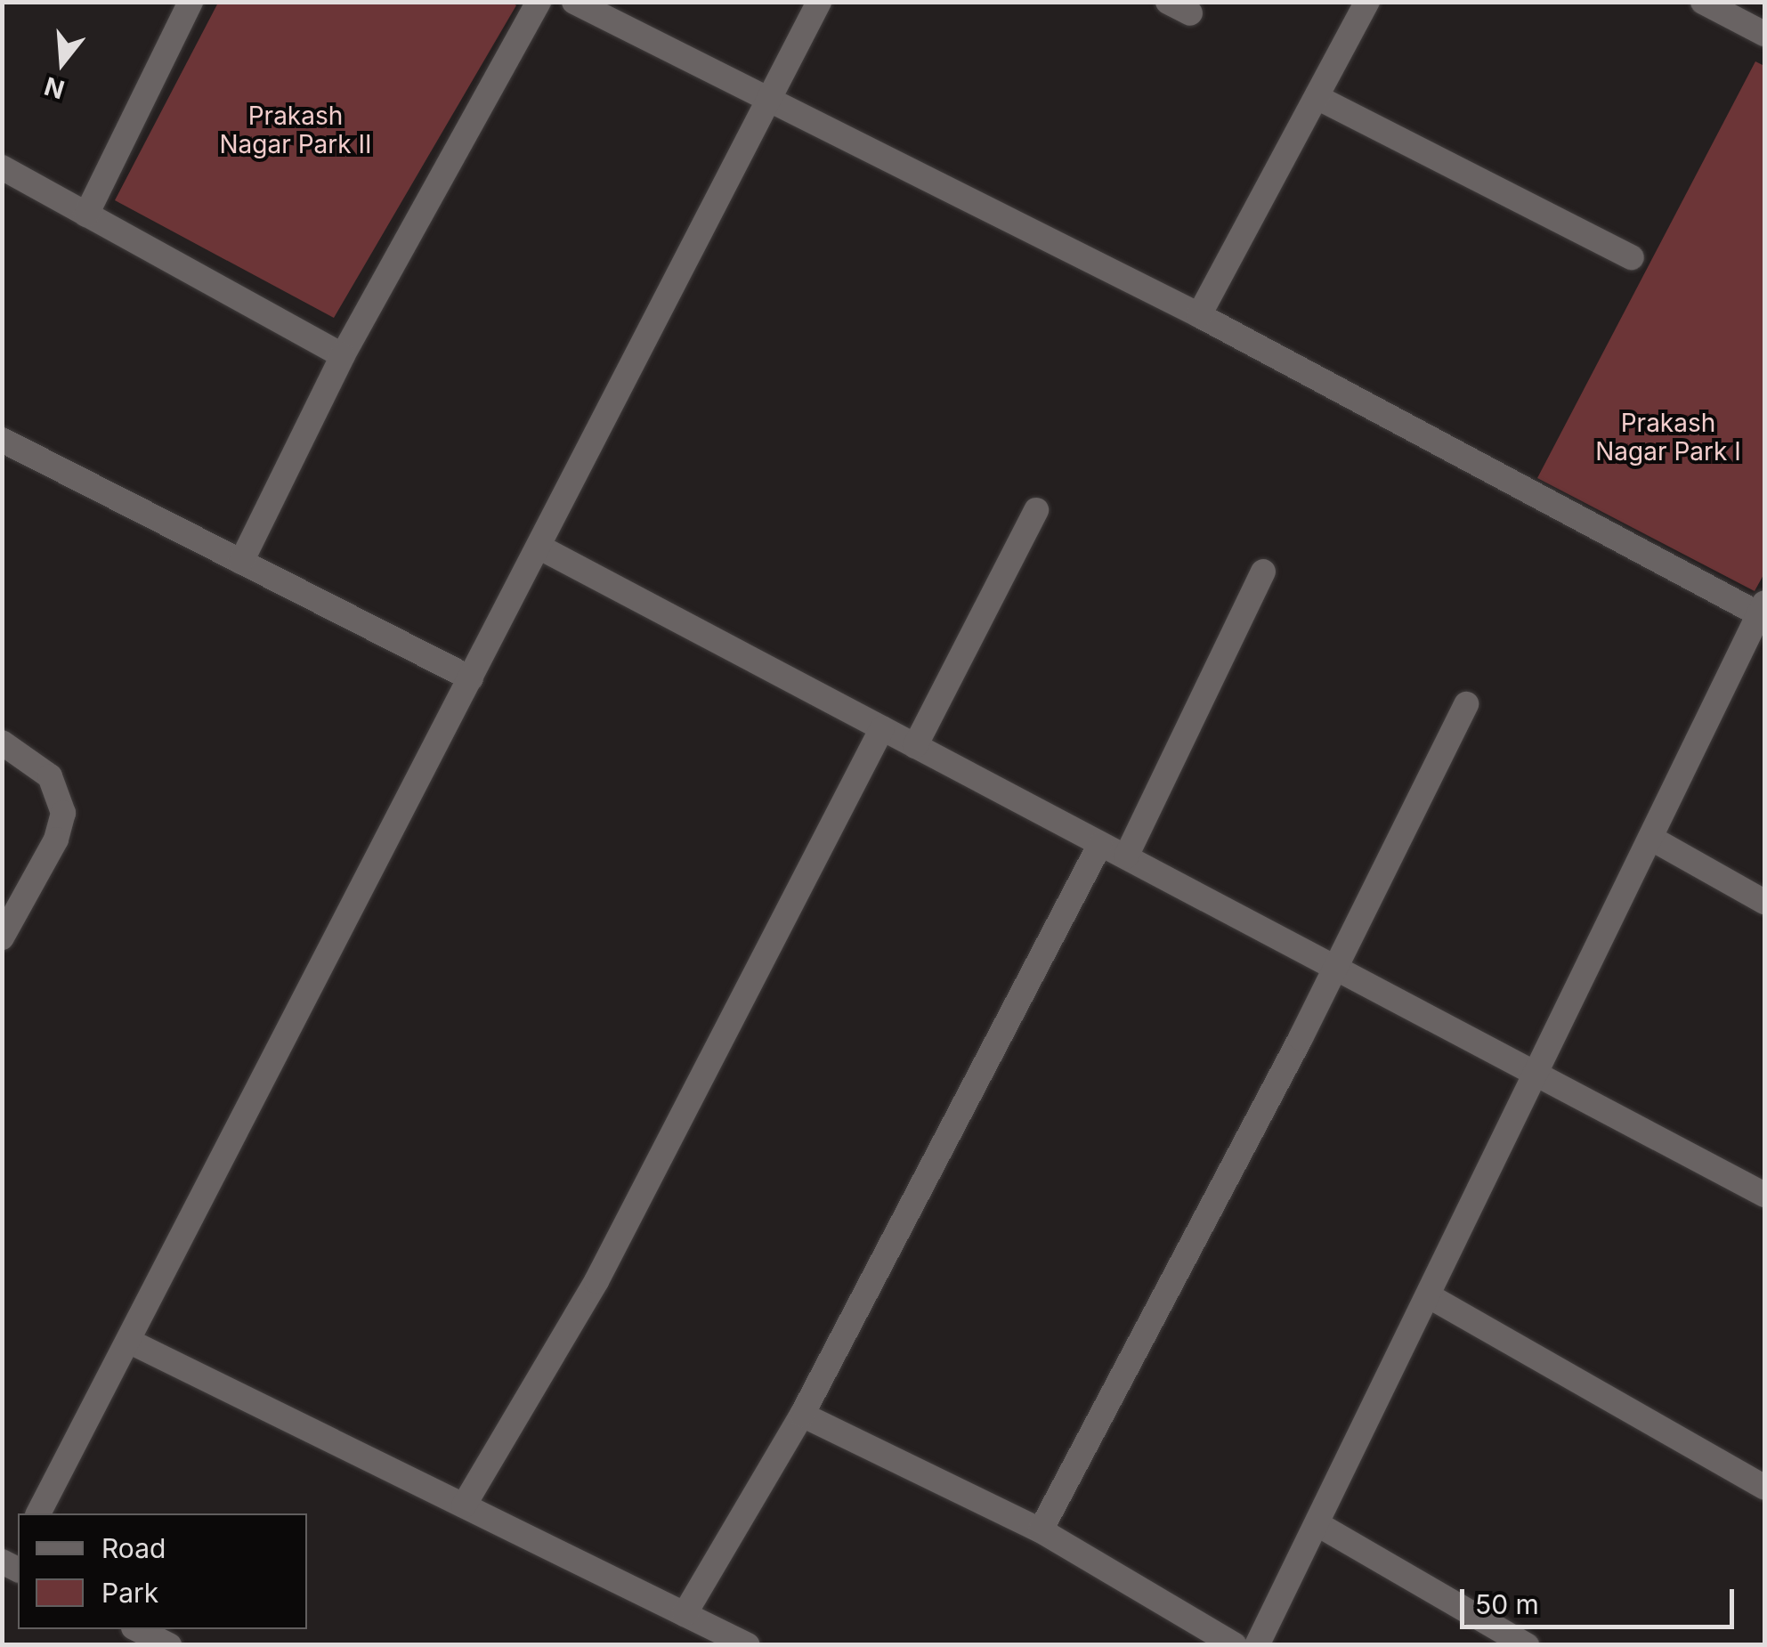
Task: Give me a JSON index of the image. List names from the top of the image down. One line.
{"parks":["Prakash Nagar Park II","Prakash Nagar Park I"],"legend":["Road","Park"],"scale_bar":"50 m","north":"bottom"}
